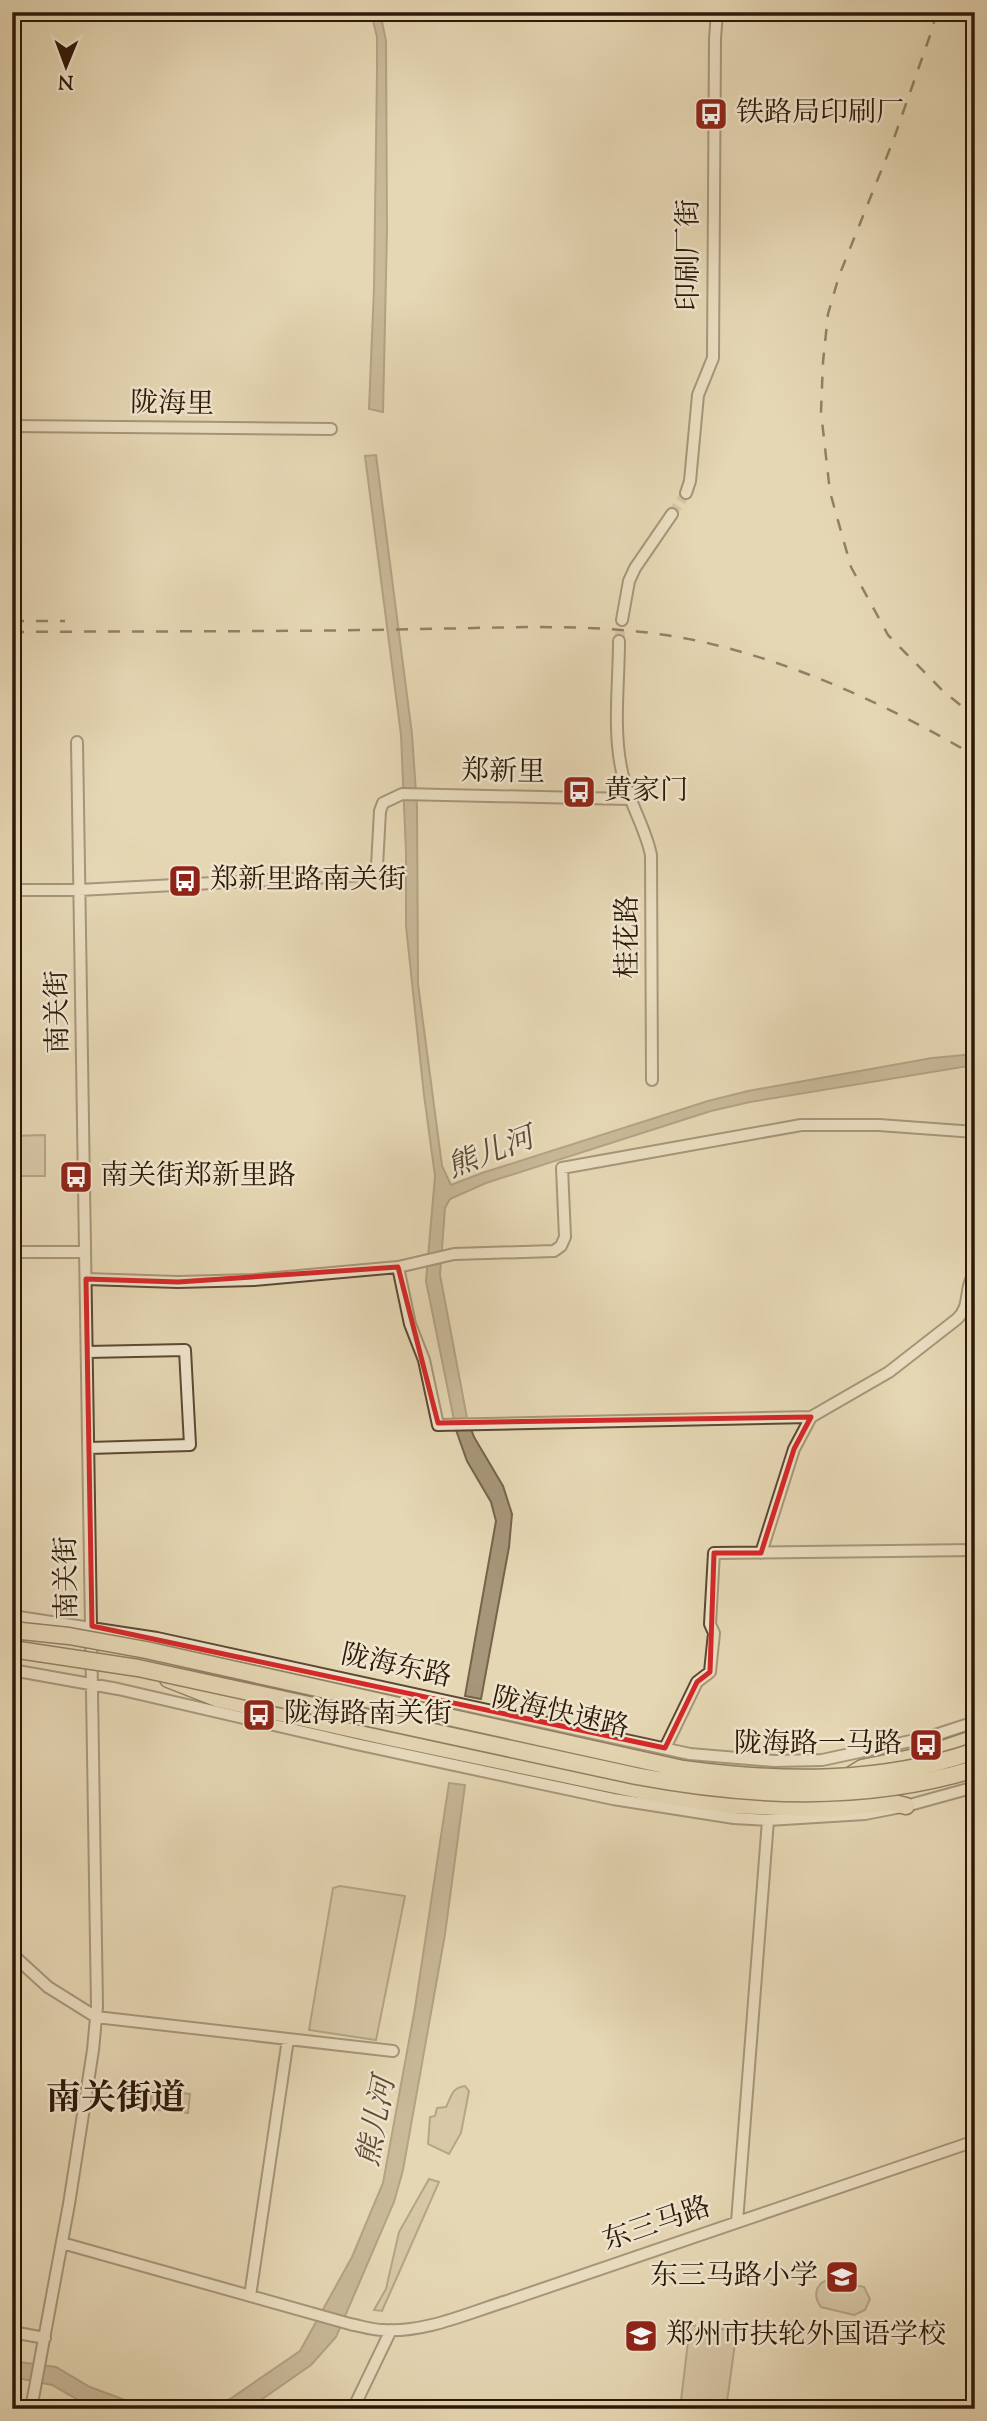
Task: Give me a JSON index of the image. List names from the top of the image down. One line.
{"streets":{"highway":["陇海快速路"],"street":["印刷厂街","陇海里","郑新里","桂花路","南关街","陇海东路","东三马路"]},"crossings":[["郑新里","桂花路"],["郑新里","南关街"],["南关街","陇海东路"]],"districts":["南关街道"],"water":["熊儿河"],"places":{"bus stop":["铁路局印刷厂","黄家门","郑新里路南关街","南关街郑新里路","陇海路南关街","陇海路一马路"],"school or university":["东三马路小学","郑州市扶轮外国语学校"]},"north":"bottom"}
